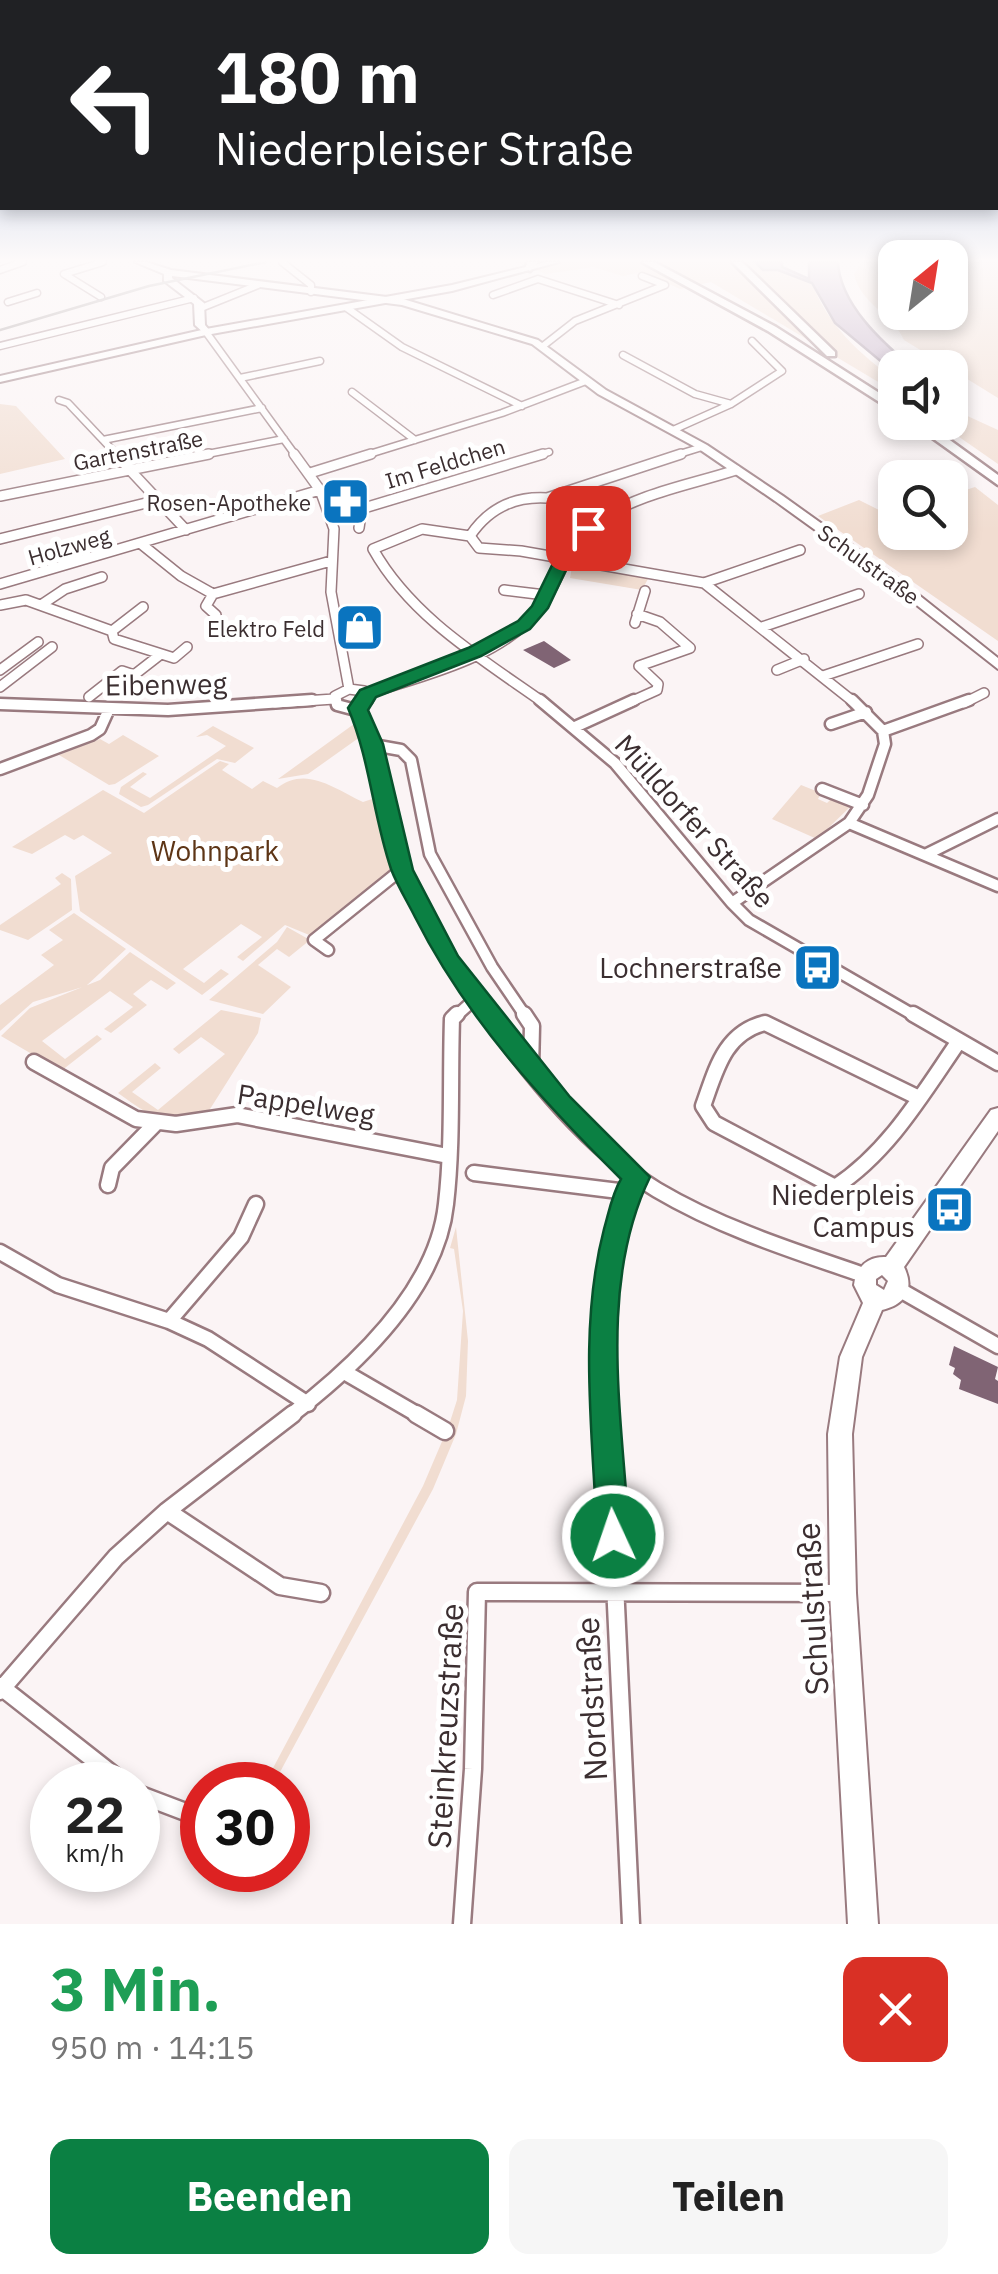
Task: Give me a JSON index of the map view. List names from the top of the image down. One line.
{"streets":{"street":["Gartenstraße","Im Feldchen","Holzweg","Schulstraße","Eibenweg","Mülldorfer Straße","Pappelweg","Nordstraße","Steinkreuzstraße"]},"crossings":[["Schulstraße","Steinkreuzstraße"],["Nordstraße","Steinkreuzstraße"]],"parks":["Wohnpark"],"places":{"pharmacy":["Rosen-Apotheke"],"shop":["Elektro Feld"],"bus stop":["Lochnerstraße","Niederpleis Campus"]},"north":"top right","page":{"turn":["180 m","Niederpleiser Straße"],"speed":"22 km/h","limit":"30","heading":["3 Min.","950 m · 14:15"],"buttons":["Beenden","Teilen"]}}
